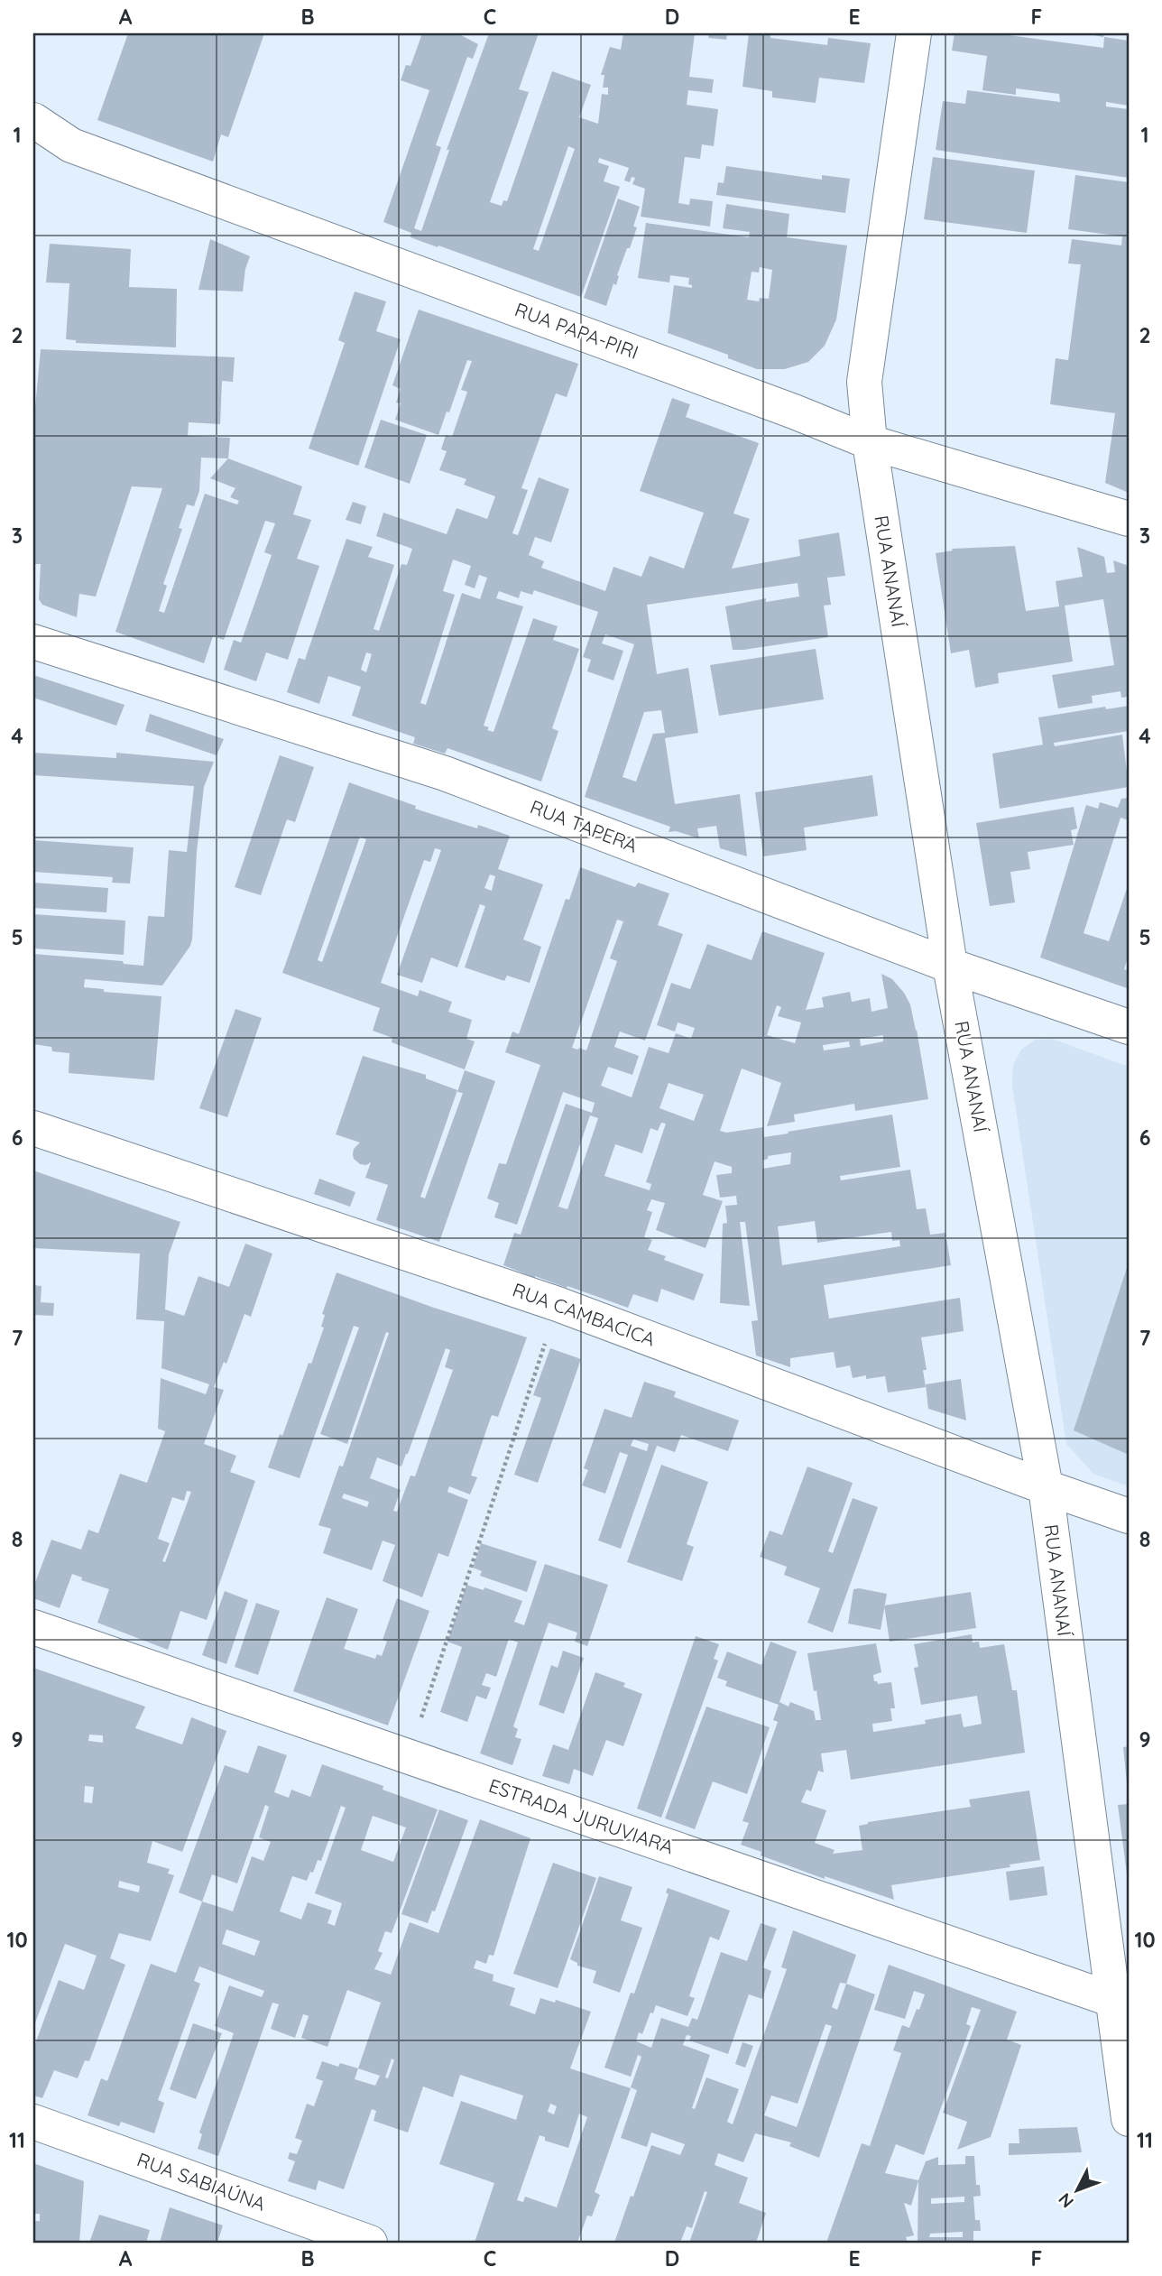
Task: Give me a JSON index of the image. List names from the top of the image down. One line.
{"streets":{"street":["RUA PAPA-PIRI","RUA ANANAÍ","RUA TAPERA","RUA CAMBACICA","ESTRADA JURUVIARA","RUA SABIAÚNA"]},"crossings":[["RUA PAPA-PIRI","RUA ANANAÍ"],["RUA ANANAÍ","RUA TAPERA"],["RUA ANANAÍ","RUA CAMBACICA"],["RUA ANANAÍ","ESTRADA JURUVIARA"]],"north":"bottom left","grid":{"columns":["A","B","C","D","E","F"],"rows":["1","2","3","4","5","6","7","8","9","10","11"]}}
